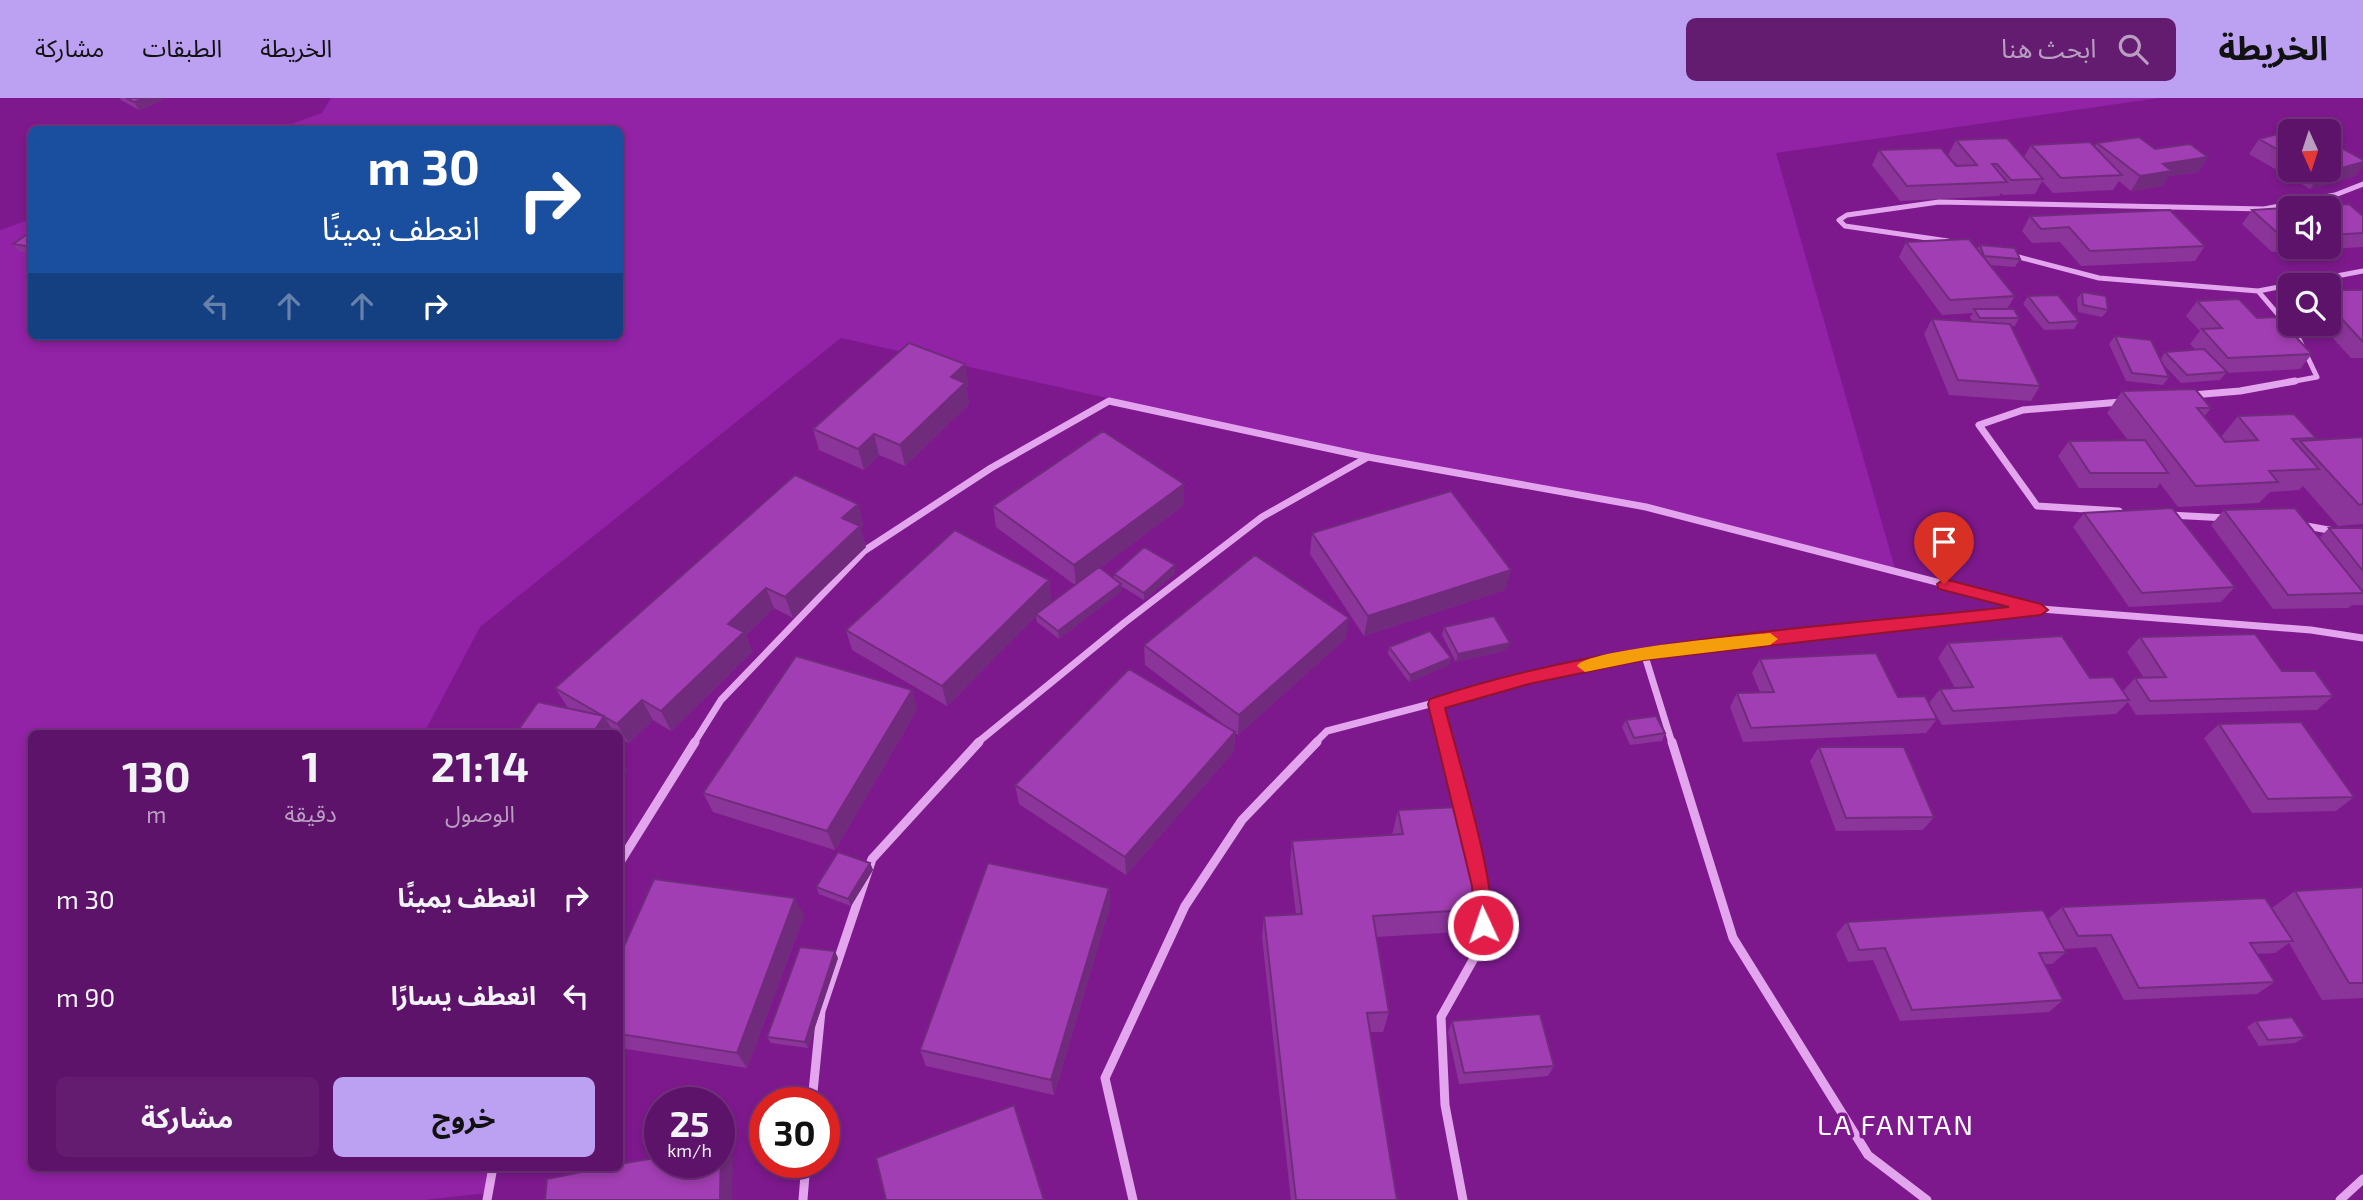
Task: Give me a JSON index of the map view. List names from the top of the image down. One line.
{"districts":["LA FANTAN"],"north":"bottom","page":{"header":"الخريطة","search":"ابحث هنا","nav":["الخريطة","الطبقات","مشاركة"],"turn":["30 m","انعطف يمينًا"],"eta":["21:14","الوصول","1","دقيقة","130","m"],"list":[{"name":"انعطف يمينًا","value":"30 m"},{"name":"انعطف يسارًا","value":"90 m"}],"buttons":["خروج","مشاركة"],"speed":"25 km/h","limit":"30"}}
